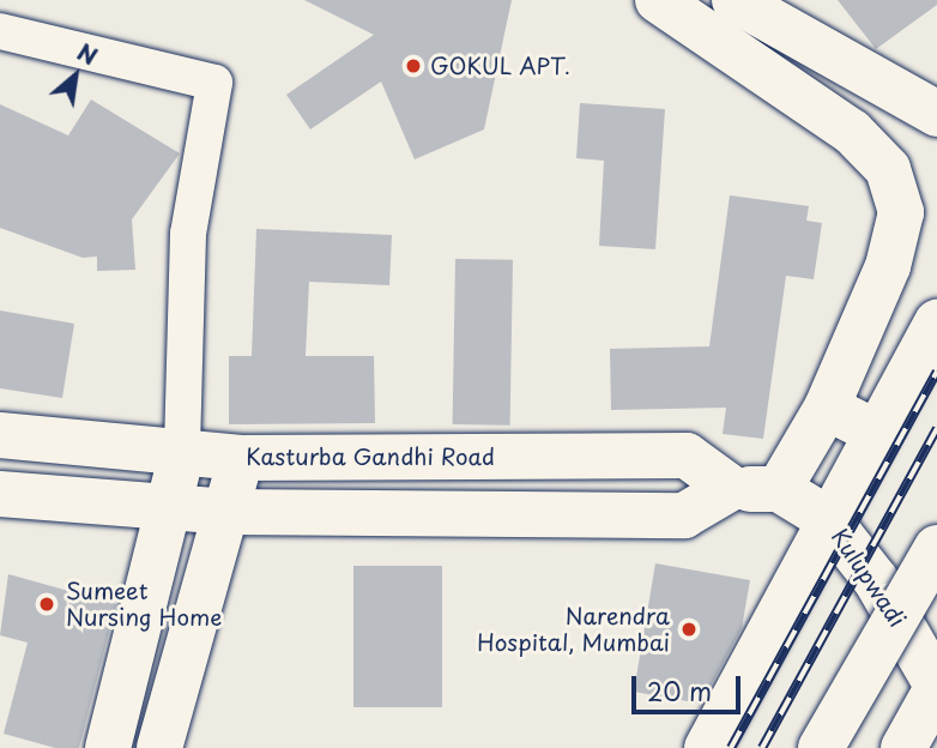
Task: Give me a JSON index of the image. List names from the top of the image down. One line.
{"streets":{"main road":["Kasturba Gandhi Road","Kulupwadi"]},"crossings":[["Kasturba Gandhi Road","Kulupwadi"]],"places":["GOKUL APT.","Sumeet Nursing Home","Narendra Hospital, Mumbai"],"scale_bar":"20 m","north":"top right"}
